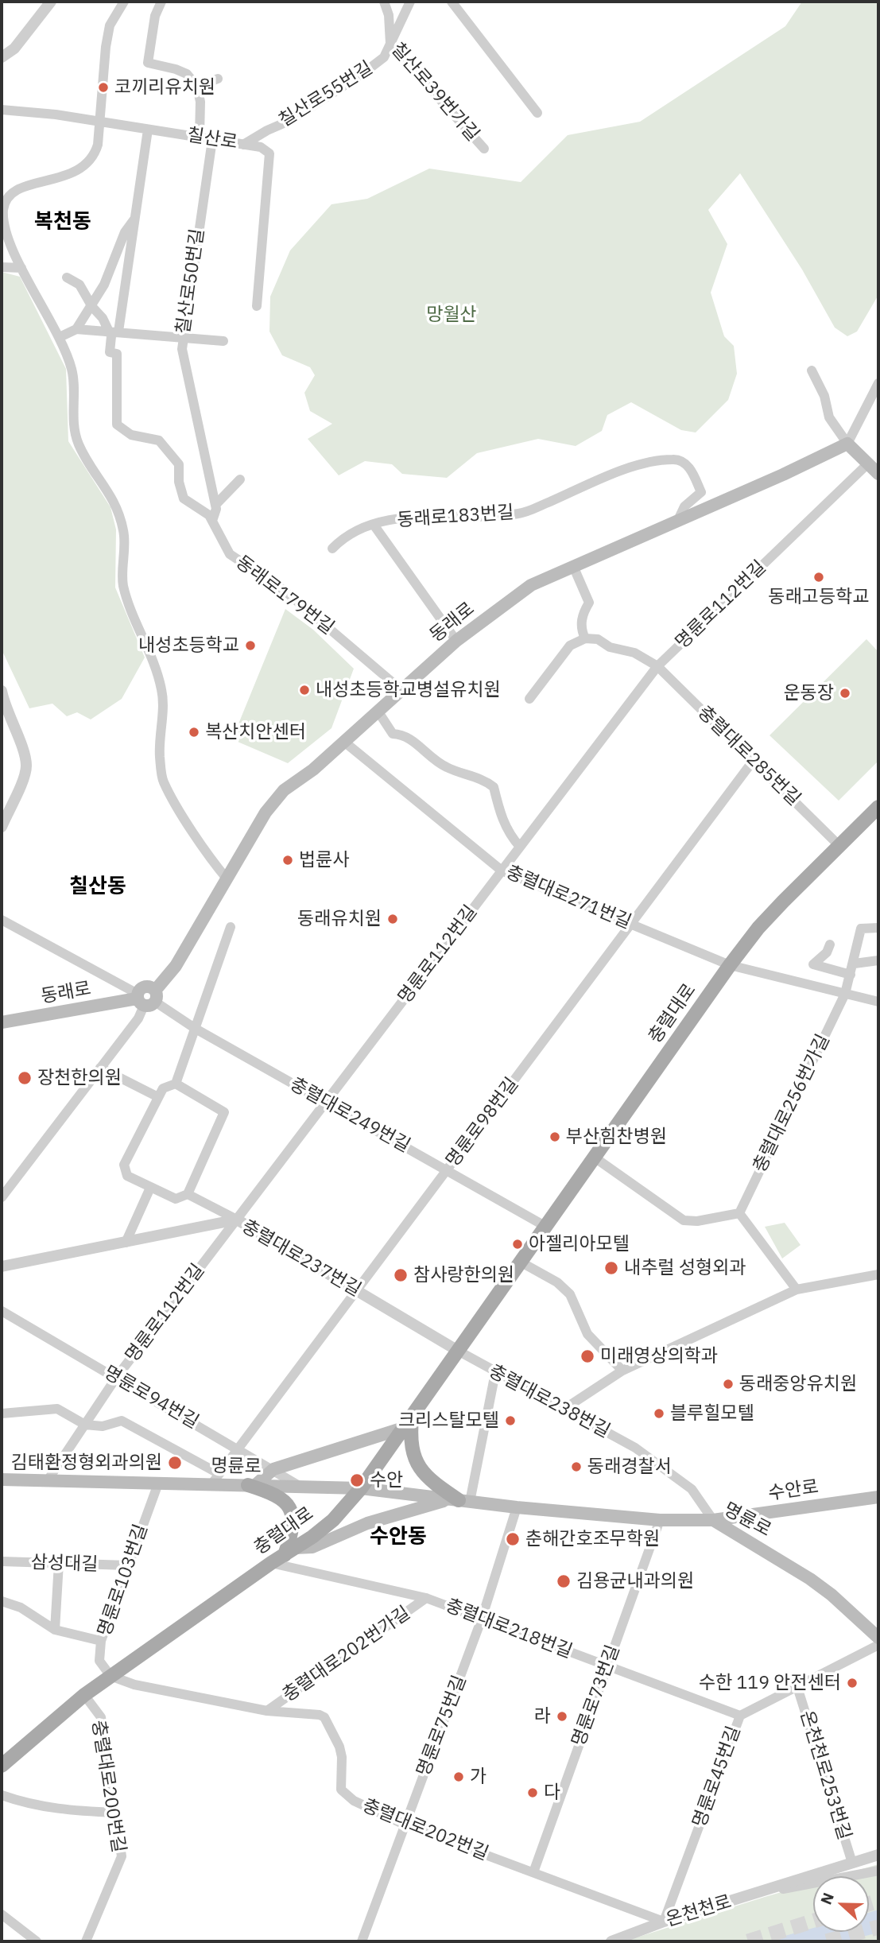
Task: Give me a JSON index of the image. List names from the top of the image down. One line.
{"streets":{"main road":["동래로","충렬대로","명륜로","수안로"],"street":["칠산로39번가길","칠산로55번길","칠산로","칠산로50번길","동래로183번길","동래로179번길","명륜로112번길","충렬대로285번길","충렬대로271번길","충렬대로256번가길","충렬대로249번길","명륜로98번길","충렬대로237번길","명륜로94번길","충렬대로238번길","삼성대길","명륜로103번길","충렬대로218번길","충렬대로202번가길","명륜로73번길","명륜로75번길","온천천로253번길","명륜로45번길","충렬대로200번길","충렬대로202번길","온천천로"]},"crossings":[["칠산로39번가길","칠산로55번길"],["칠산로55번길","칠산로"],["칠산로","칠산로50번길"],["칠산로50번길","동래로179번길"],["동래로183번길","동래로"],["동래로179번길","동래로"],["명륜로112번길","충렬대로285번길"],["명륜로112번길","충렬대로271번길"],["명륜로112번길","충렬대로249번길"],["명륜로112번길","충렬대로237번길"],["명륜로112번길","명륜로94번길"],["명륜로112번길","명륜로"],["동래로","충렬대로271번길"],["동래로","충렬대로249번길"],["충렬대로285번길","충렬대로"],["충렬대로285번길","명륜로98번길"],["충렬대로271번길","충렬대로"],["충렬대로271번길","충렬대로256번가길"],["충렬대로271번길","명륜로98번길"],["충렬대로","충렬대로249번길"],["충렬대로","충렬대로237번길"],["충렬대로","충렬대로238번길"],["충렬대로","명륜로"],["충렬대로","명륜로103번길"],["충렬대로","충렬대로218번길"],["충렬대로","충렬대로200번길"],["충렬대로","충렬대로202번길"],["충렬대로249번길","명륜로98번길"],["명륜로98번길","충렬대로237번길"],["명륜로98번길","명륜로94번길"],["명륜로98번길","명륜로"],["충렬대로237번길","충렬대로238번길"],["명륜로94번길","명륜로"],["충렬대로238번길","명륜로"],["충렬대로238번길","수안로"],["명륜로","수안로"],["명륜로","명륜로103번길"],["명륜로","명륜로73번길"],["명륜로","명륜로75번길"],["삼성대길","명륜로103번길"],["명륜로103번길","충렬대로202번길"],["충렬대로218번길","충렬대로202번가길"],["충렬대로218번길","명륜로73번길"],["충렬대로218번길","명륜로75번길"],["충렬대로218번길","명륜로45번길"],["충렬대로202번가길","충렬대로202번길"],["명륜로73번길","충렬대로202번길"],["명륜로75번길","충렬대로202번길"],["온천천로253번길","명륜로45번길"],["온천천로253번길","온천천로"],["명륜로45번길","충렬대로202번길"],["명륜로45번길","온천천로"],["충렬대로202번길","온천천로"]],"districts":["복천동","칠산동","수안동"],"parks":["망월산"],"places":["코끼리유치원","동래고등학교","내성초등학교","내성초등학교병설유치원","운동장","복산치안센터","법륜사","동래유치원","장천한의원","부산힘찬병원","아젤리아모텔","내추럴 성형외과","참사랑한의원","미래영상의학과","동래중앙유치원","블루힐모텔","크리스탈모텔","김태환정형외과의원","동래경찰서","수안","춘해간호조무학원","김용균내과의원","수한 119 안전센터","라","가","다"],"north":"left"}
